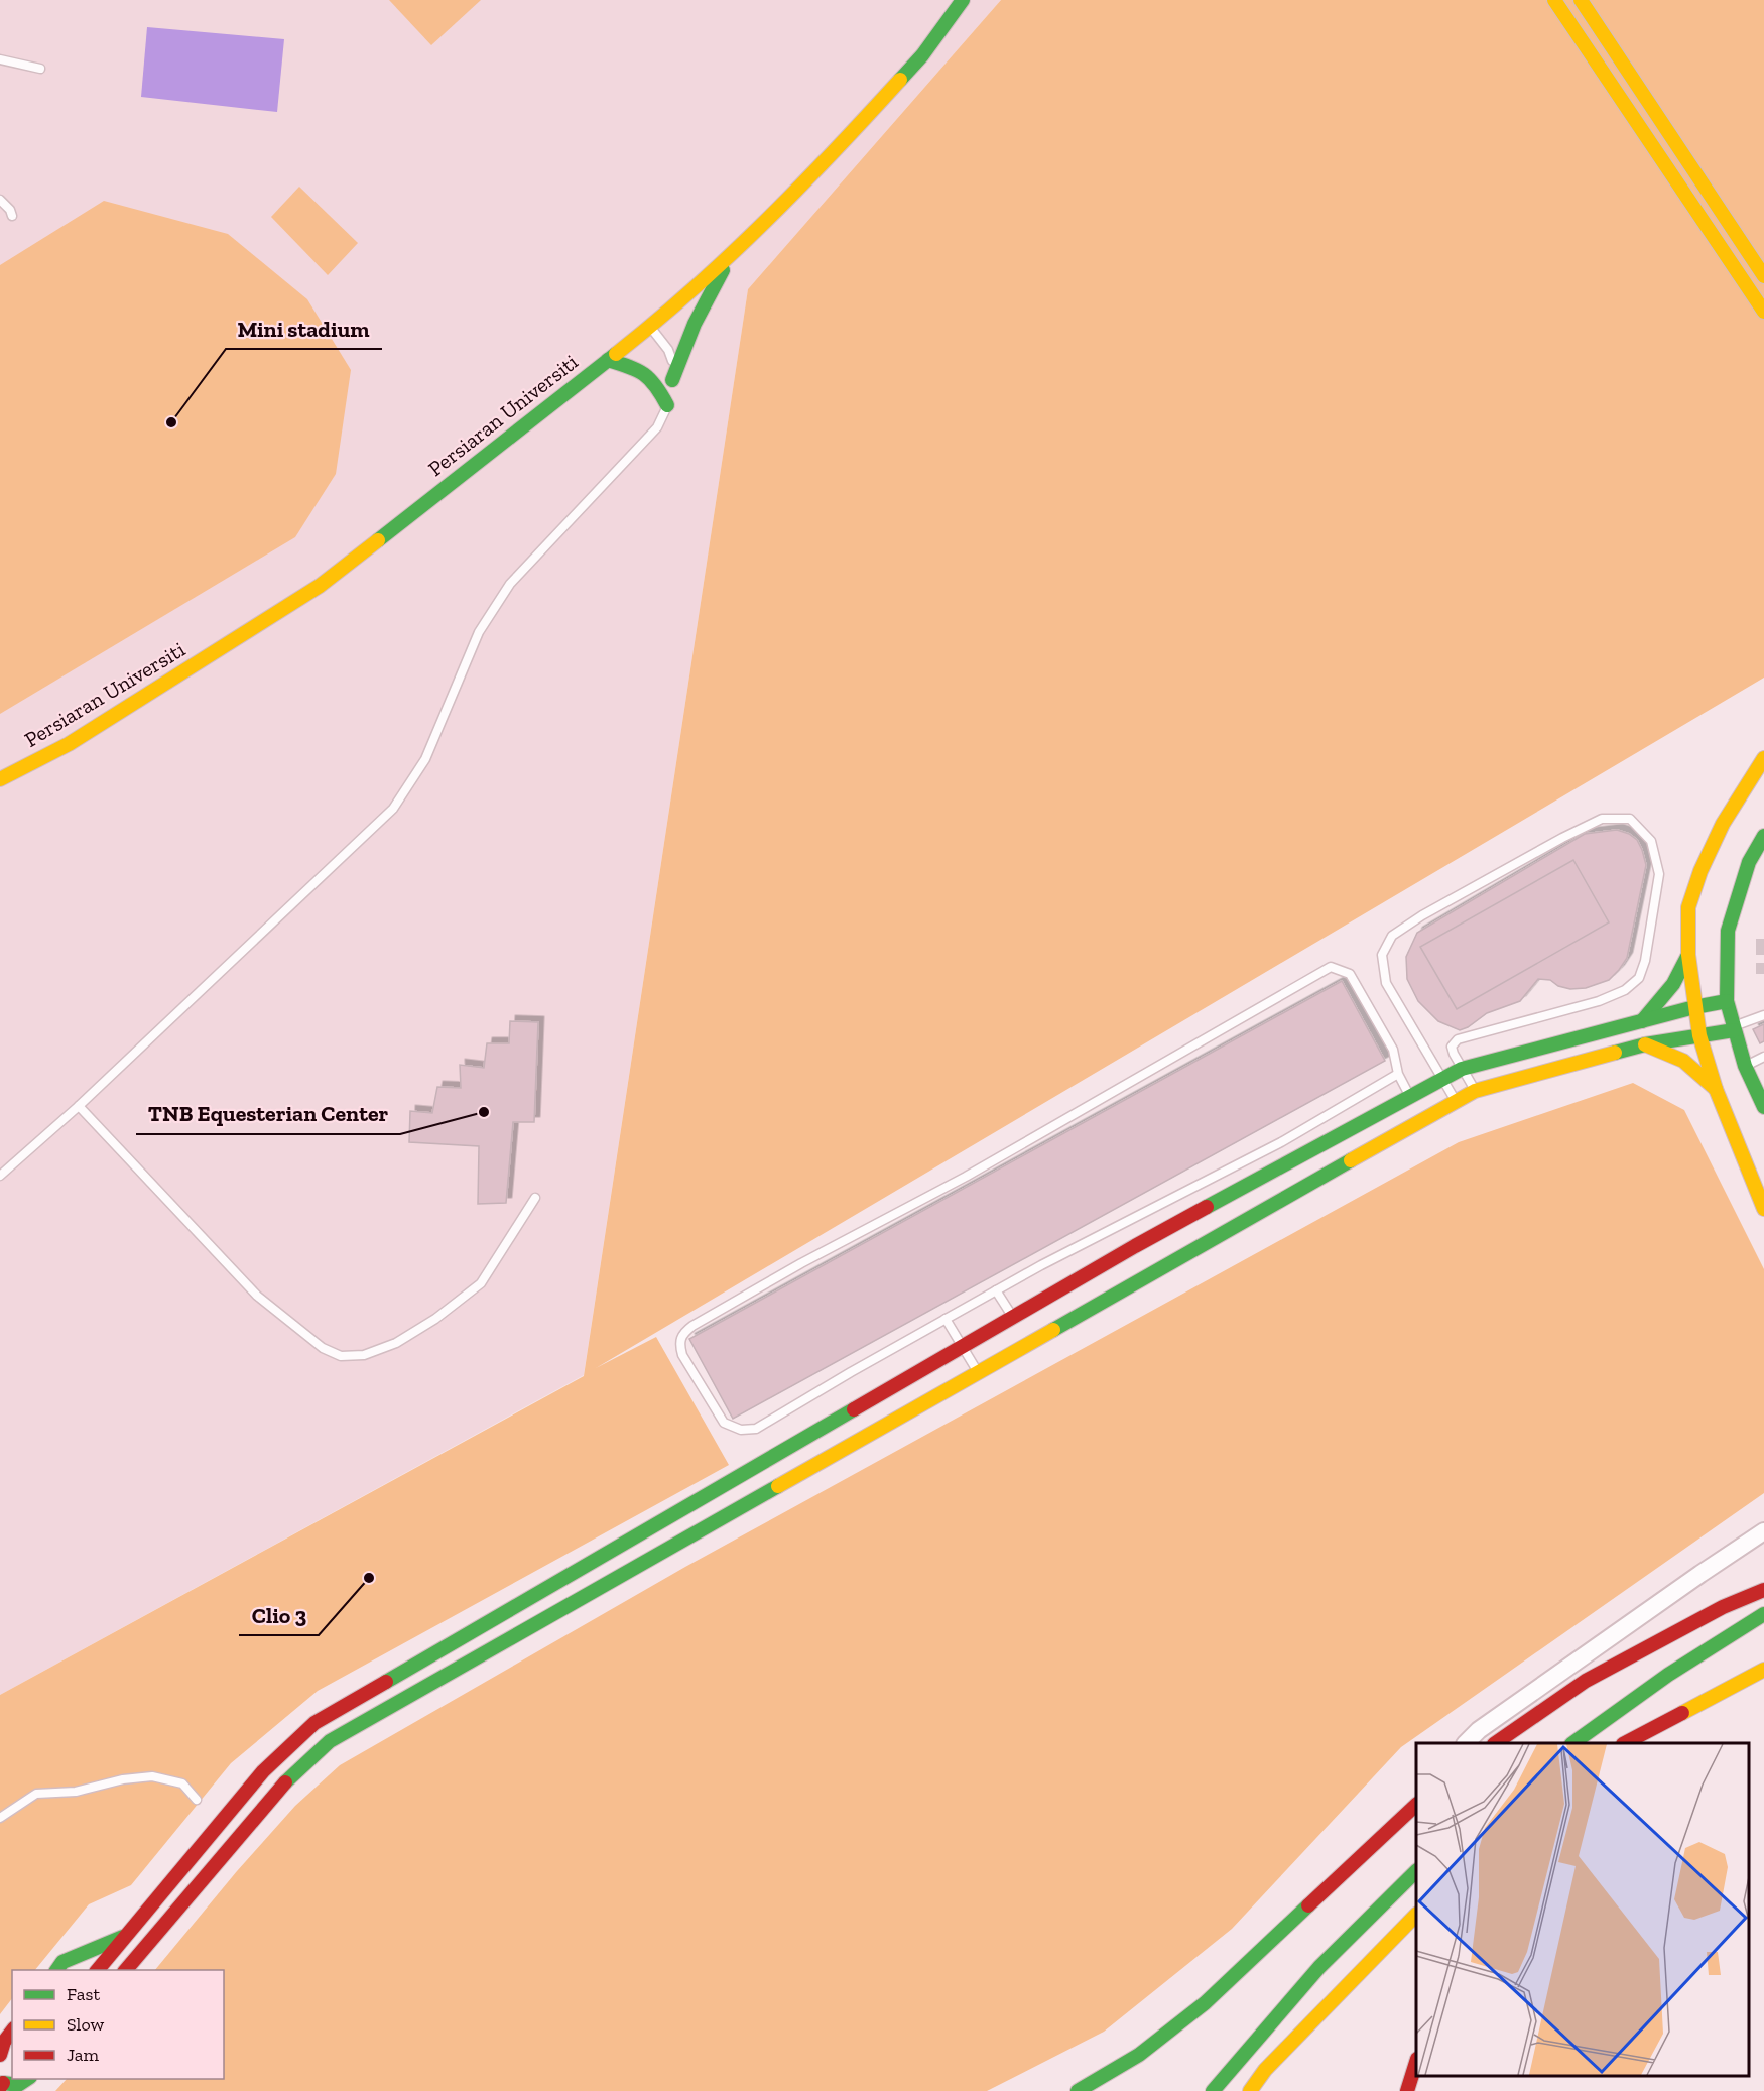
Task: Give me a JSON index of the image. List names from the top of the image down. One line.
{"streets":{"main road":["Persiaran Universiti"]},"places":["Mini stadium","TNB Equesterian Center","Clio 3"],"legend":["Fast","Slow","Jam"]}
